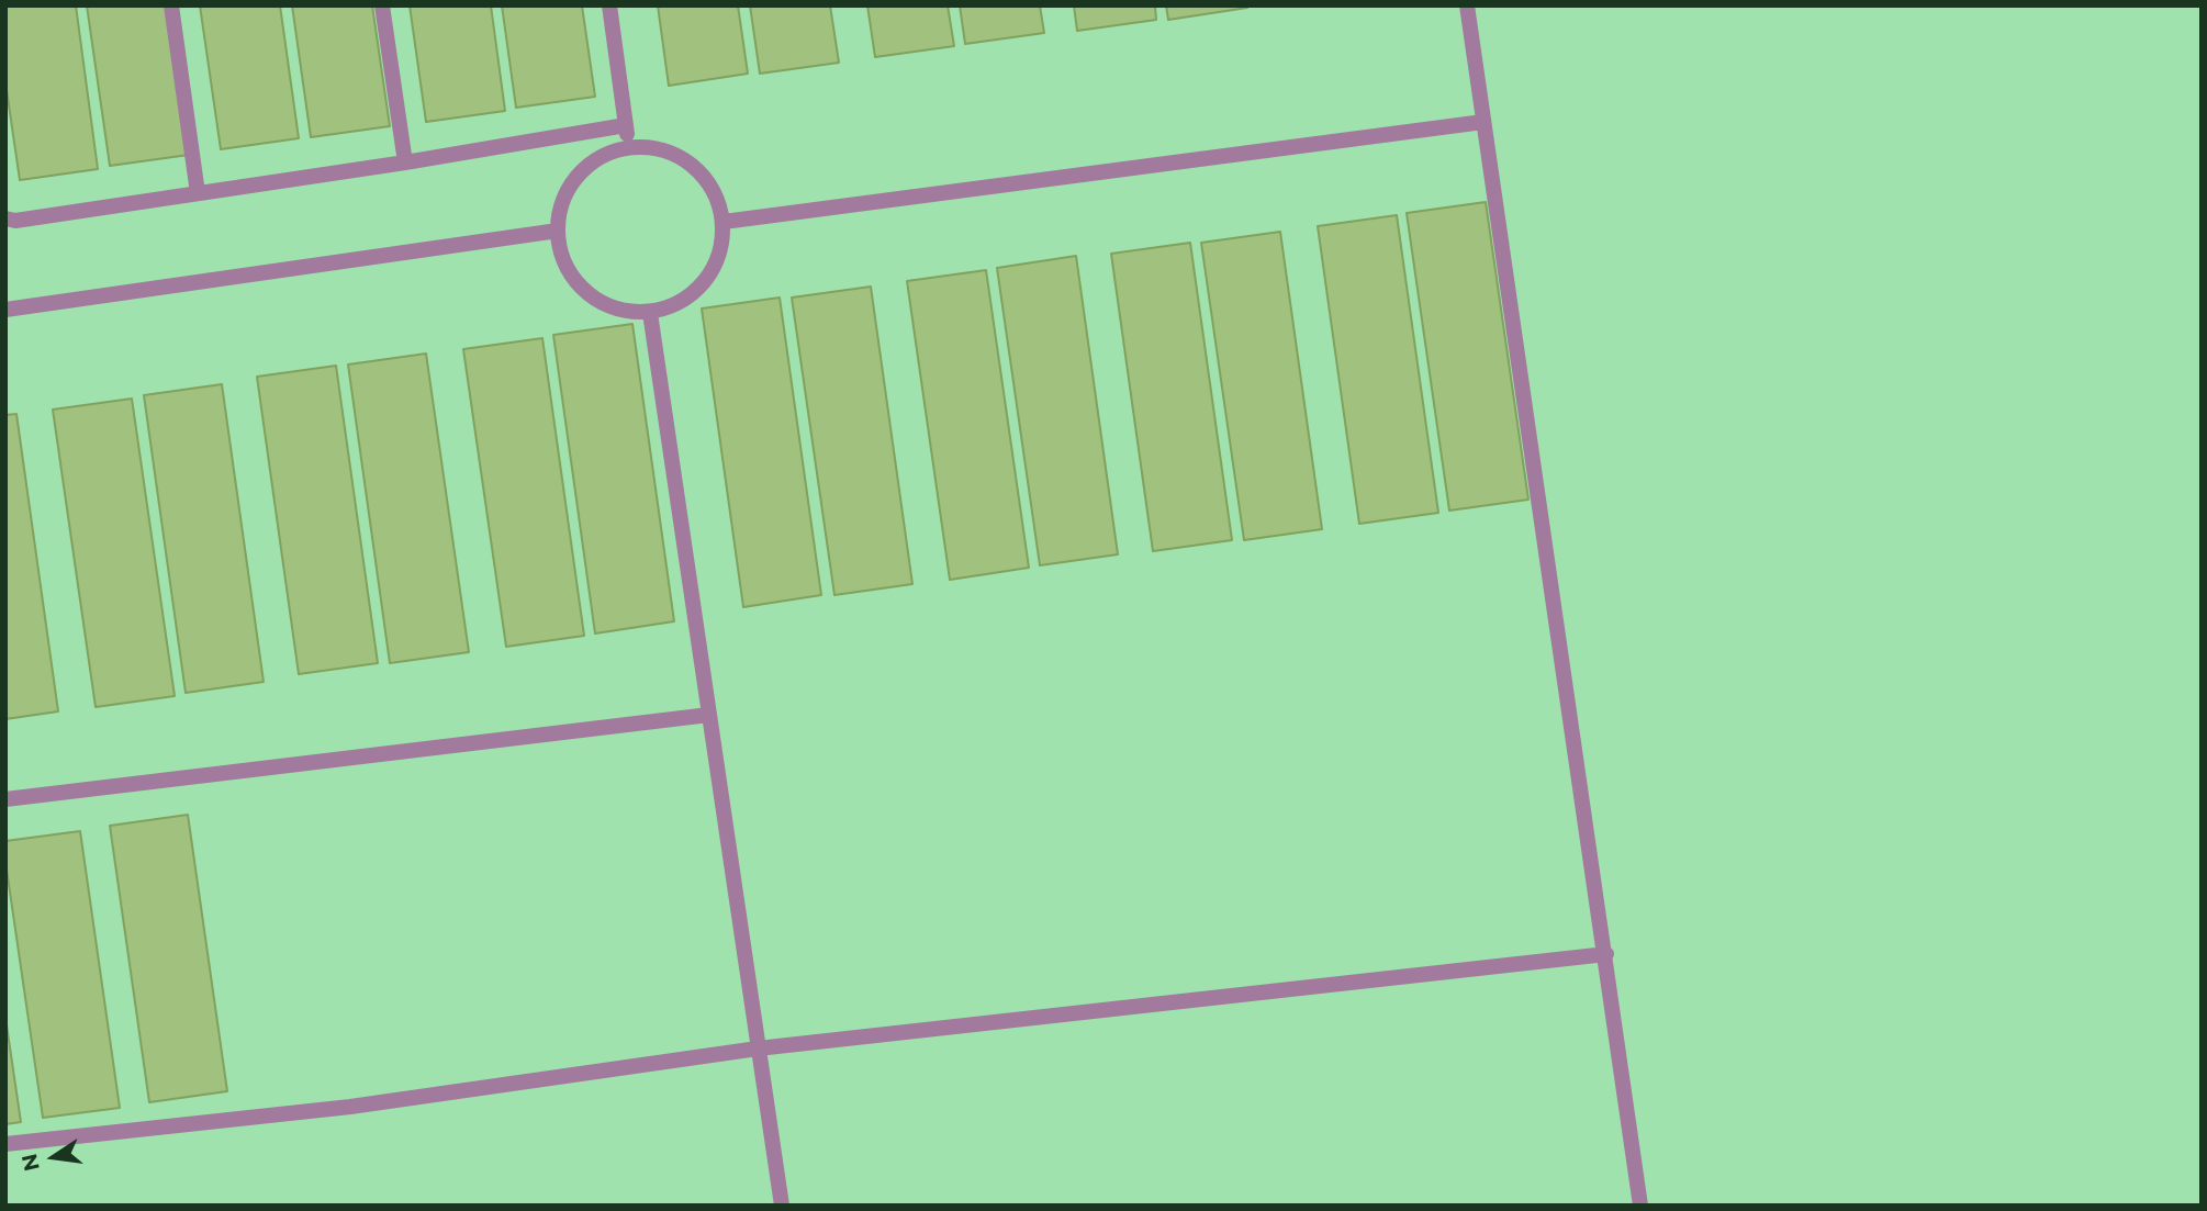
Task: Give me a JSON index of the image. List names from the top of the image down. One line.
{"north":"left"}
